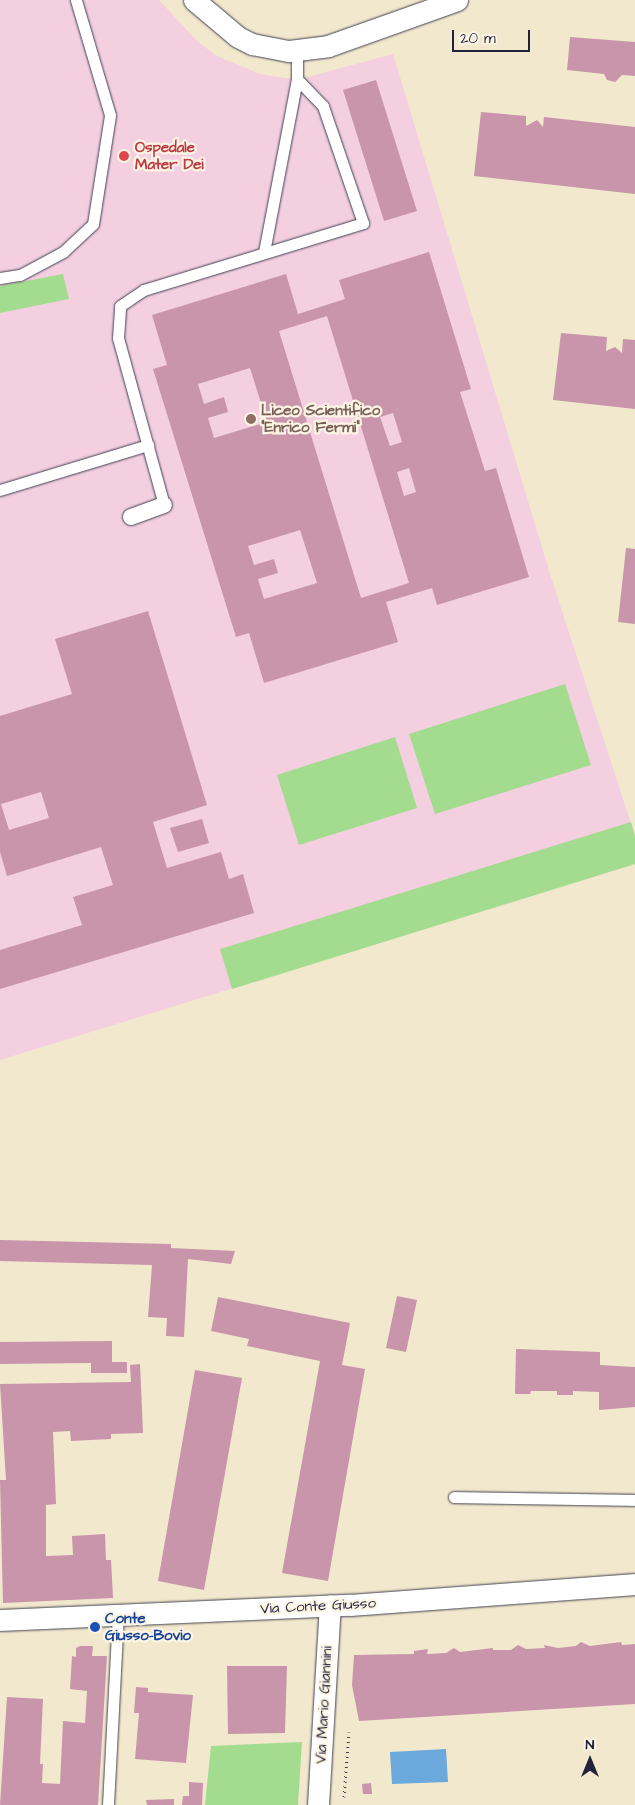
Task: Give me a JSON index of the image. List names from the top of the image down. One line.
{"streets":{"street":["Via Conte Giusso","Via Mario Giannini"]},"crossings":[["Via Conte Giusso","Via Mario Giannini"]],"places":["Ospedale Mater Dei","Liceo Scientifico \"Enrico Fermi\"","Conte Giusso-Bovio"],"scale_bar":"20 m","north":"top"}
